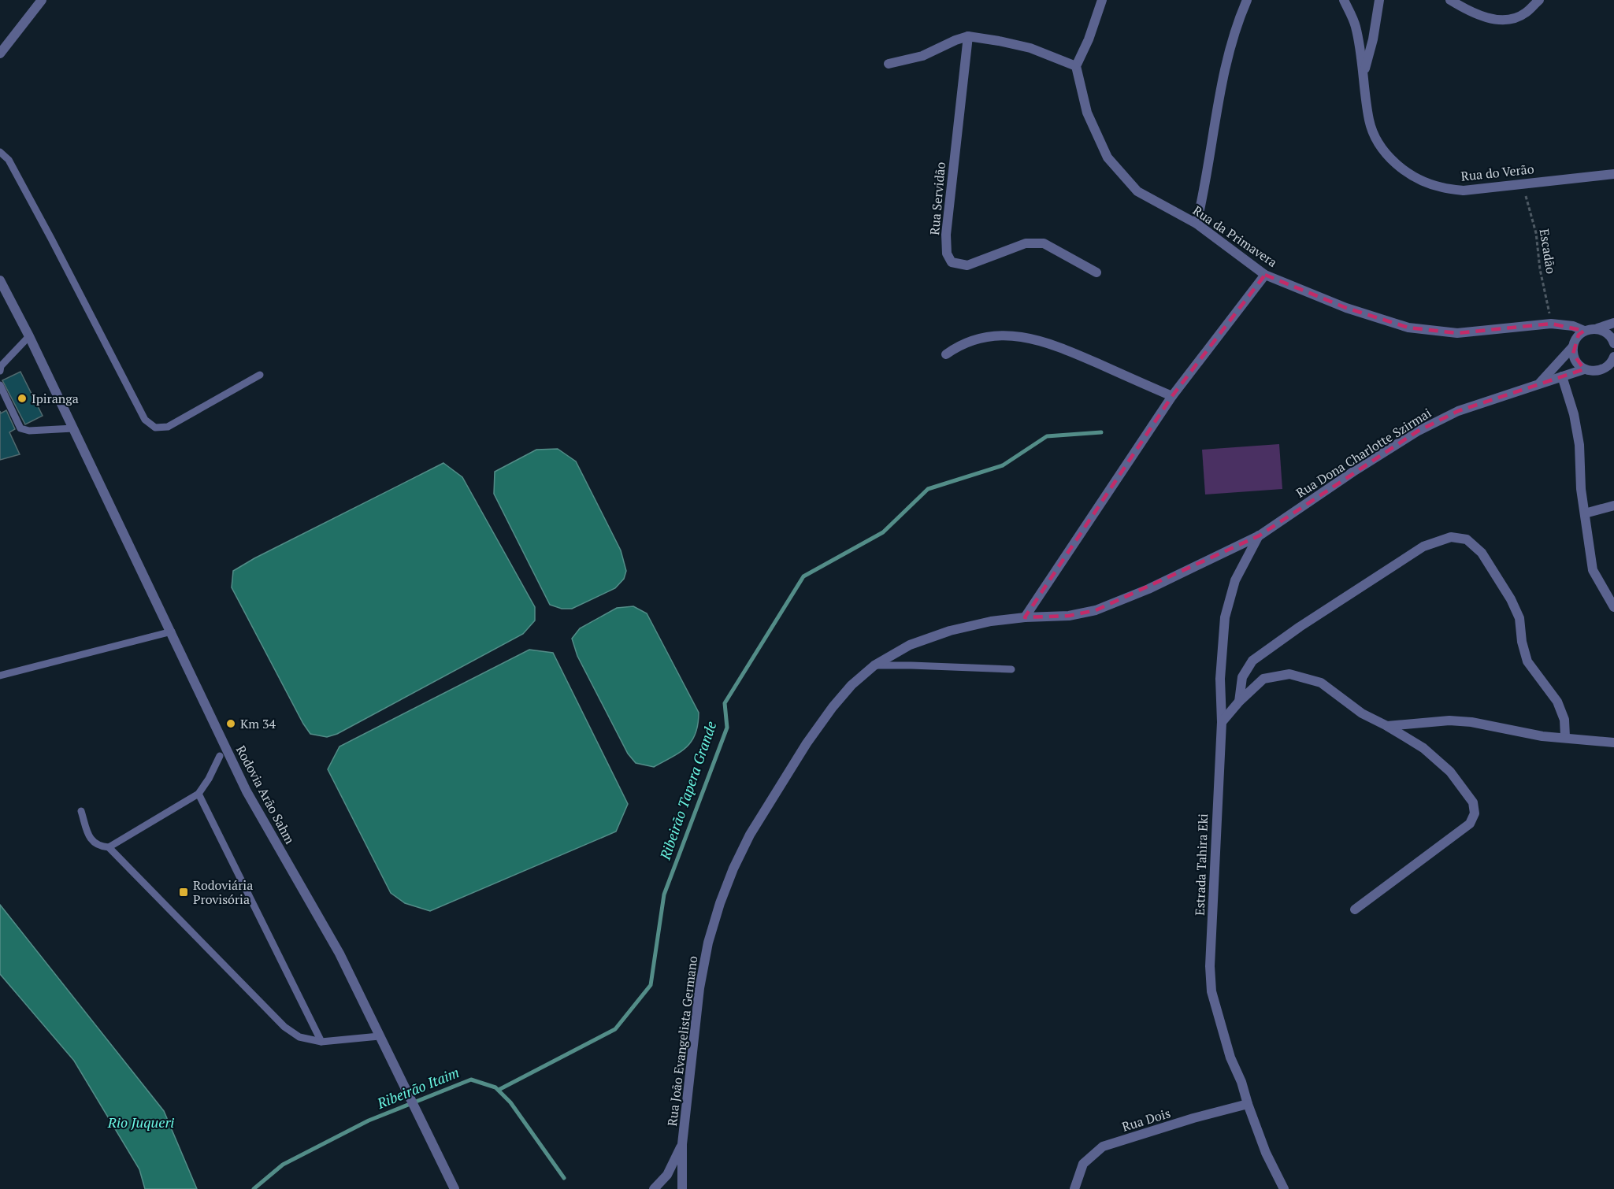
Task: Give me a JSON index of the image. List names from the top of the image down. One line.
{"streets":{"street":["Rua do Verão","Rua Servidão","Rua da Primavera","Rua Dona Charlotte Szirmai","Rodovia Arão Sahm","Estrada Tahira Eki","Rua João Evangelista Germano","Rua Dois"],"path":["Escadão"]},"crossings":[["Rua do Verão","Escadão"],["Rua da Primavera","Escadão"],["Rua da Primavera","Rua Dona Charlotte Szirmai"],["Rua Dona Charlotte Szirmai","Estrada Tahira Eki"],["Rua Dona Charlotte Szirmai","Rua João Evangelista Germano"],["Estrada Tahira Eki","Rua João Evangelista Germano"],["Estrada Tahira Eki","Rua Dois"]],"water":["Ribeirão Tapera Grande","Ribeirão Itaim","Rio Juqueri"],"places":{"other":["Ipiranga","Km 34"],"transit":["Rodoviária Provisória"]}}
